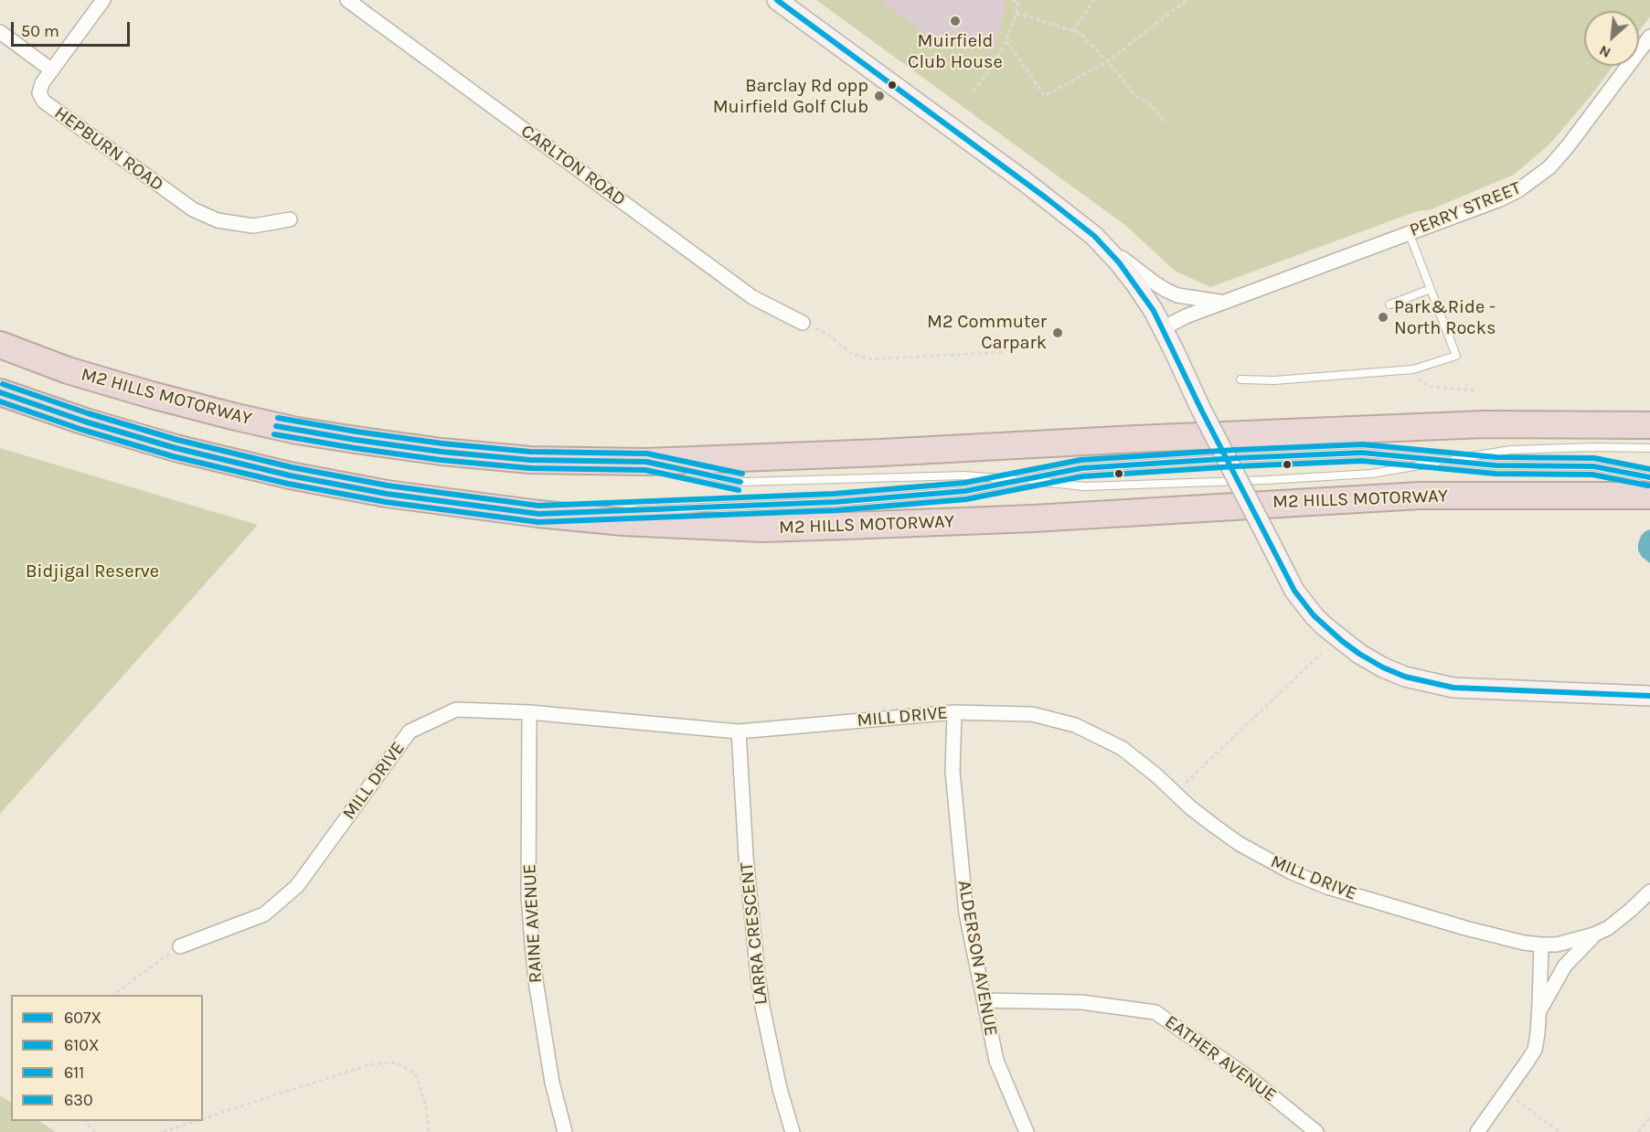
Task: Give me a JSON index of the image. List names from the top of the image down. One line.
{"streets":{"highway":["M2 HILLS MOTORWAY"],"street":["HEPBURN ROAD","CARLTON ROAD","PERRY STREET","MILL DRIVE","RAINE AVENUE","LARRA CRESCENT","ALDERSON AVENUE","EATHER AVENUE"]},"crossings":[["MILL DRIVE","RAINE AVENUE"],["MILL DRIVE","LARRA CRESCENT"],["MILL DRIVE","ALDERSON AVENUE"],["ALDERSON AVENUE","EATHER AVENUE"]],"parks":["Bidjigal Reserve"],"places":["Muirfield Club House","Barclay Rd opp Muirfield Golf Club","Park&Ride - North Rocks","M2 Commuter Carpark"],"lines":["transit line 630","transit line 611","transit line 607X","transit line 610X"],"legend":["607X","610X","611","630"],"scale_bar":"50 m","north":"bottom left"}
